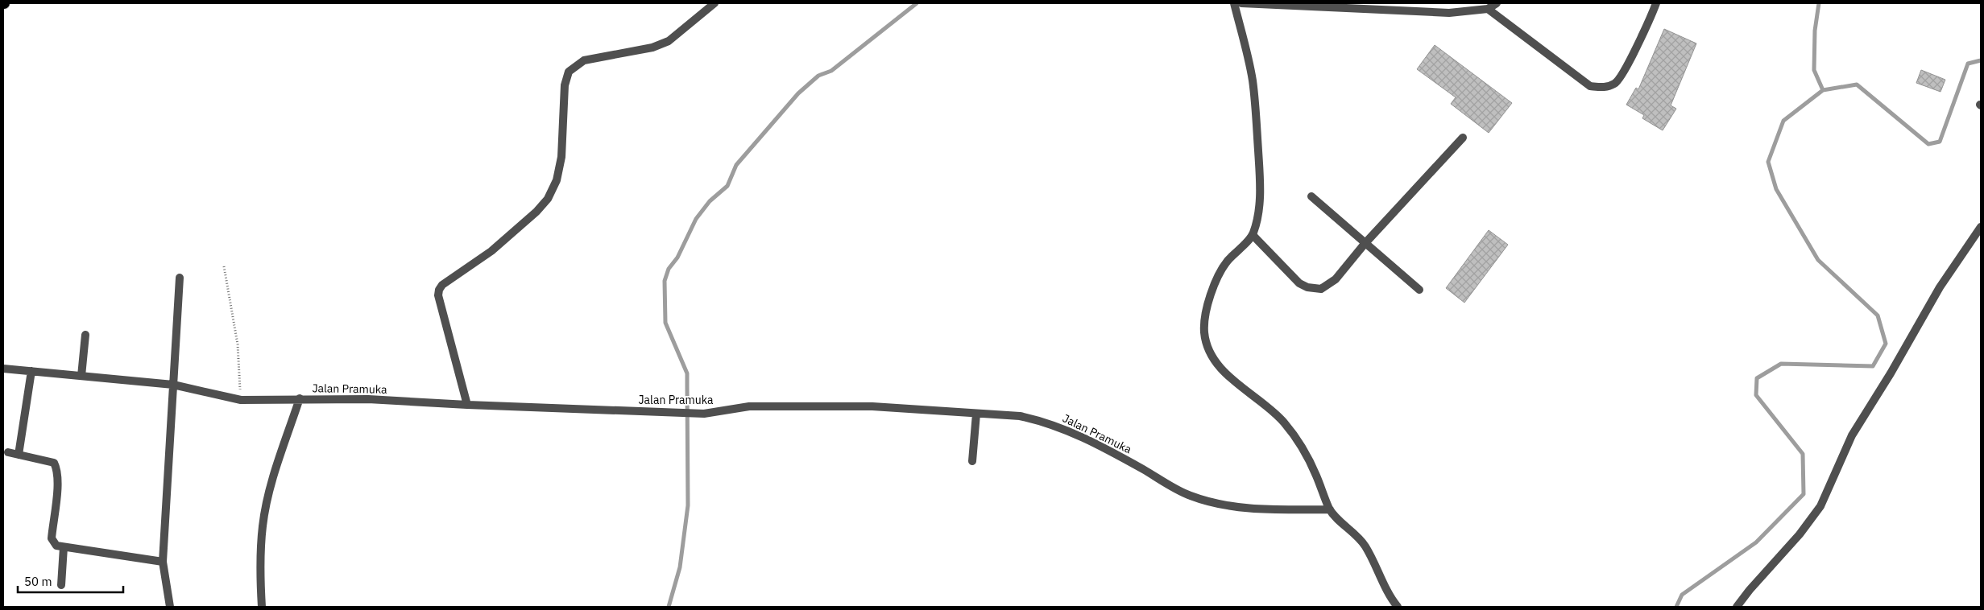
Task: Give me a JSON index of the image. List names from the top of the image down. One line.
{"streets":{"street":["Jalan Pramuka"]},"scale_bar":"50 m"}
